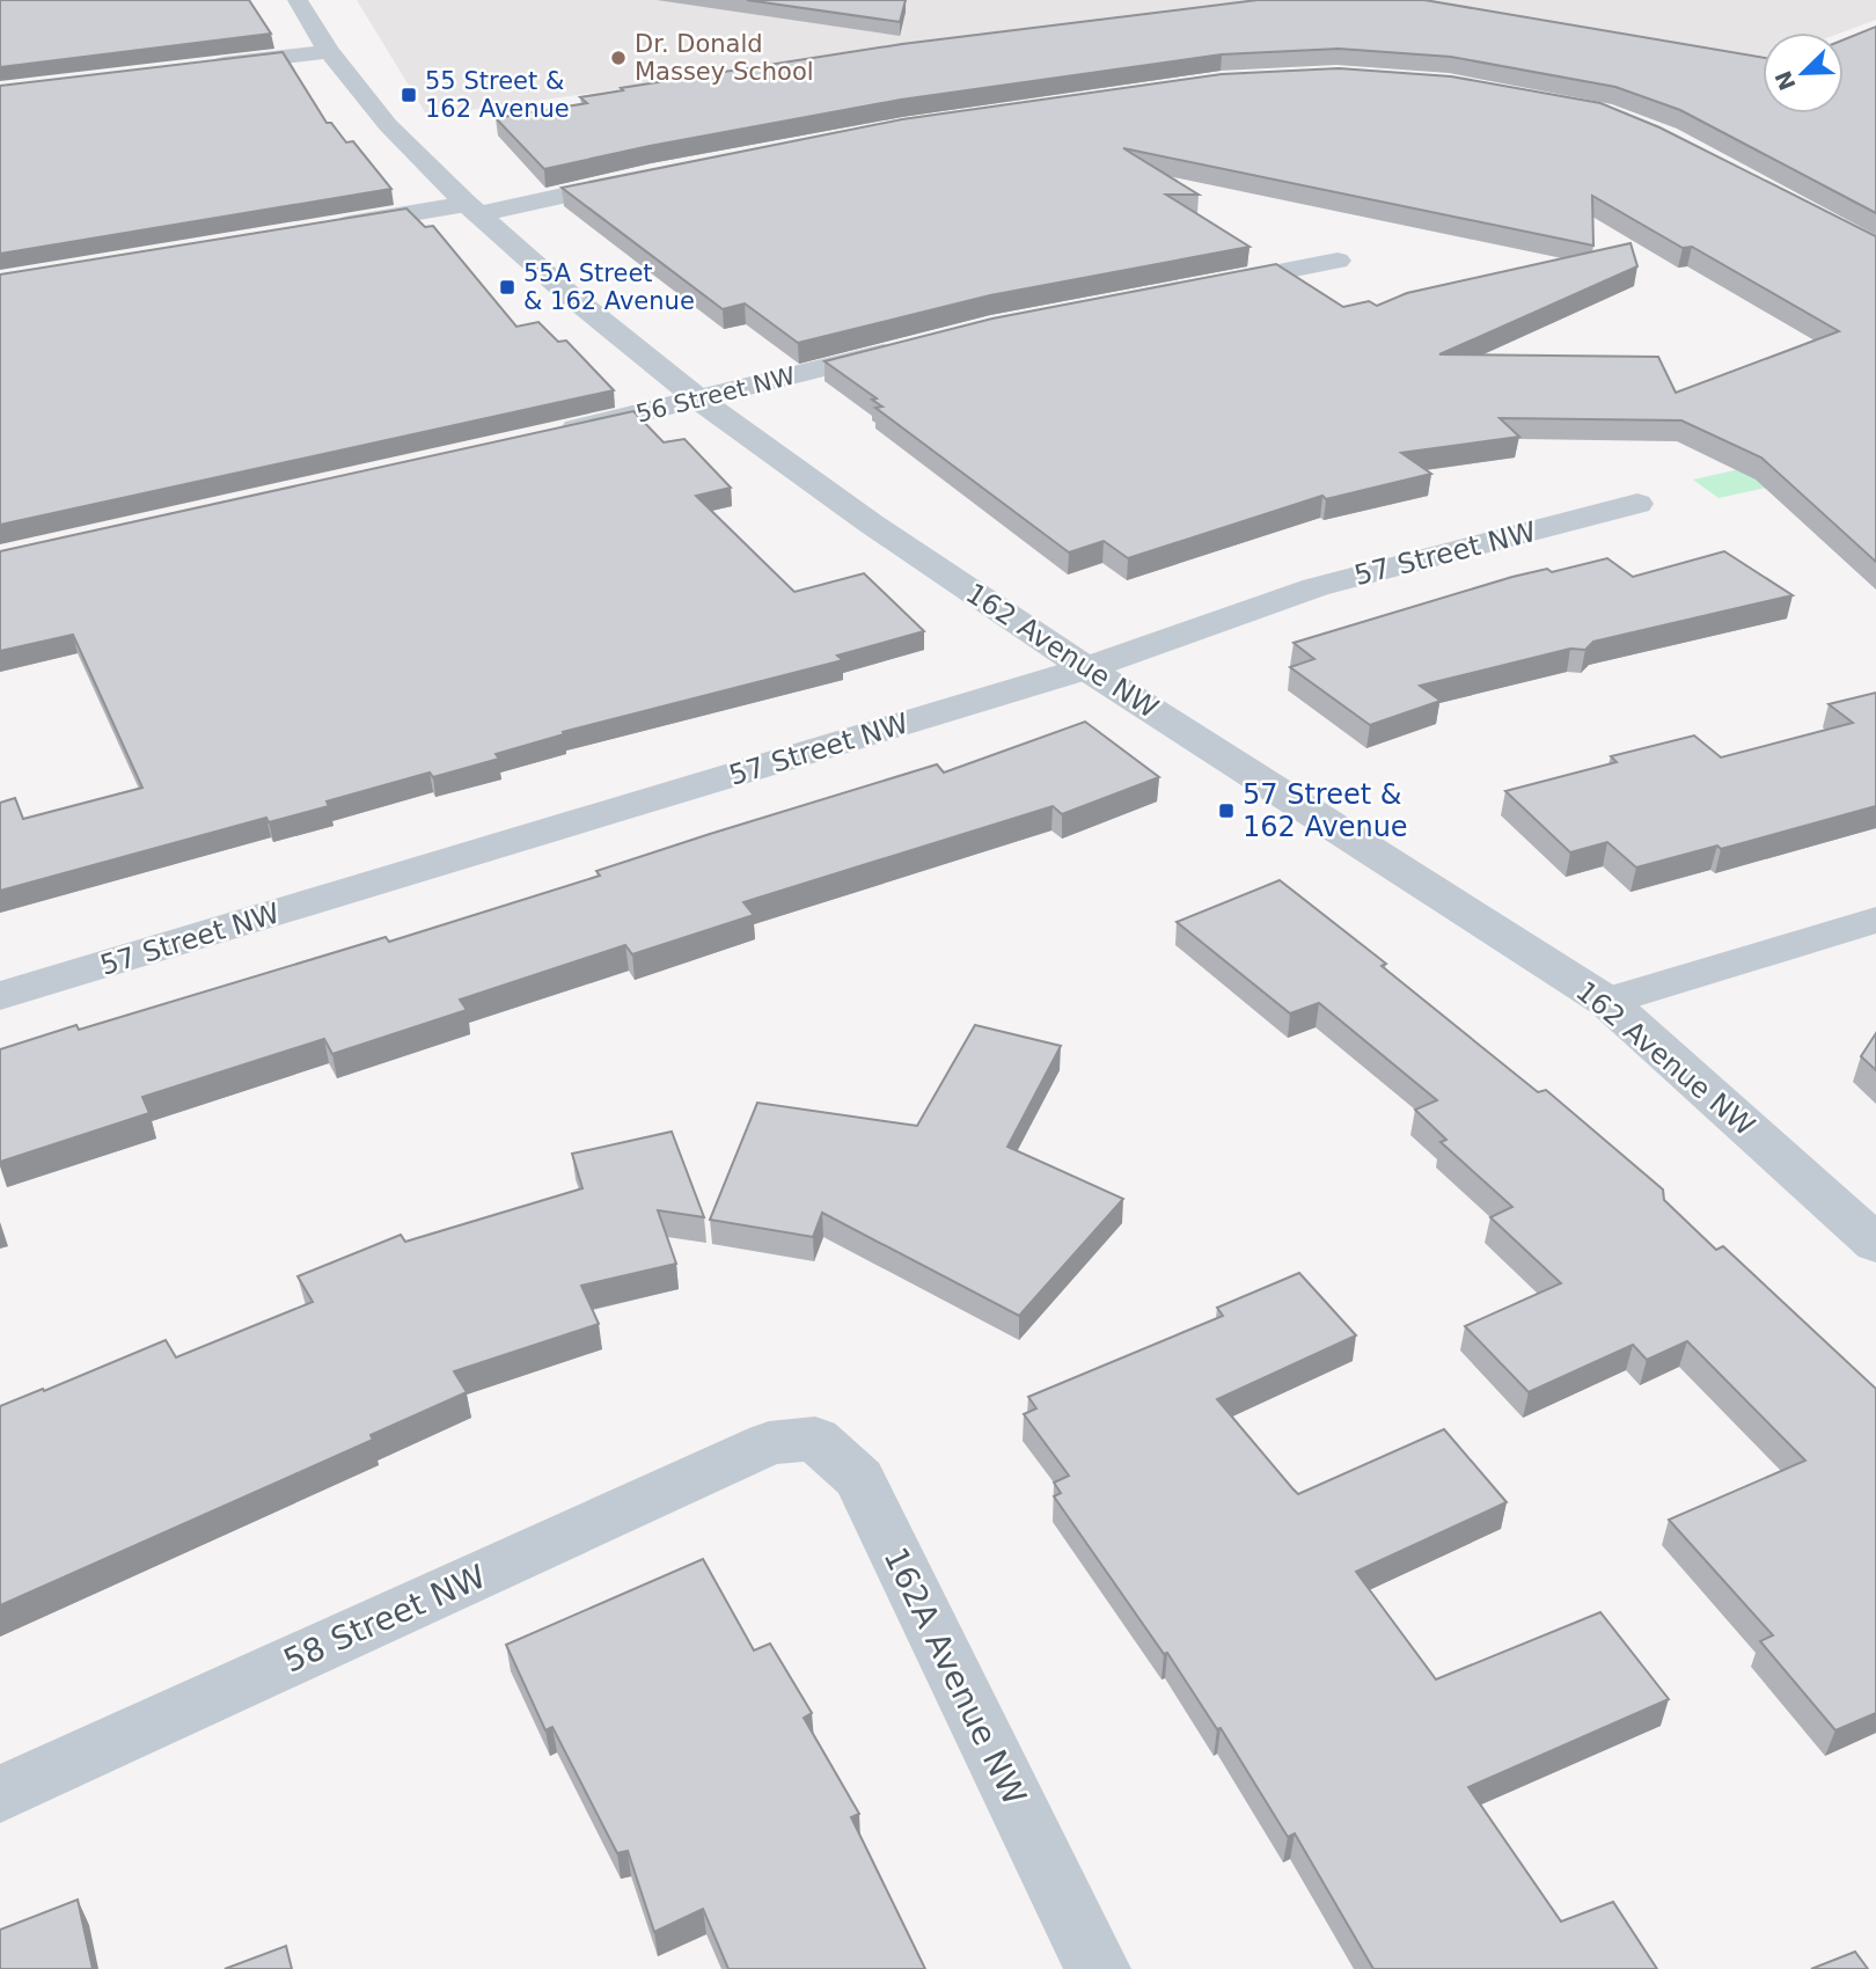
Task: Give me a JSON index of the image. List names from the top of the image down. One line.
{"streets":{"street":["56 Street NW","57 Street NW","162 Avenue NW","58 Street NW","162A Avenue NW"]},"crossings":[["56 Street NW","162 Avenue NW"],["57 Street NW","162 Avenue NW"],["58 Street NW","162A Avenue NW"]],"places":{"other":["Dr. Donald Massey School"],"transit":["55 Street & 162 Avenue","55A Street & 162 Avenue","57 Street & 162 Avenue"]},"north":"bottom left"}
